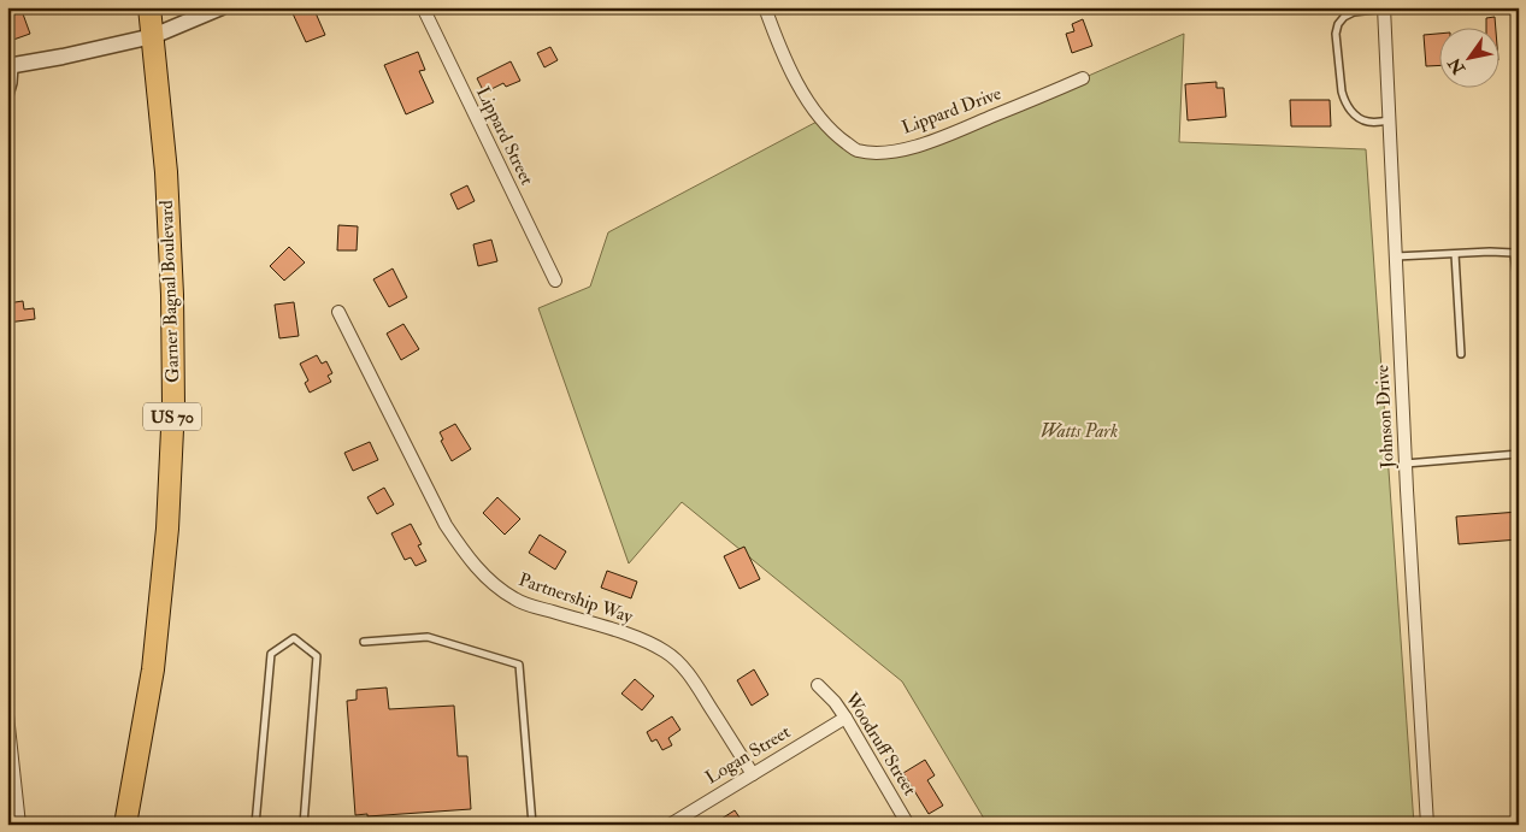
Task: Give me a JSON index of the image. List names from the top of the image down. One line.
{"streets":{"highway":["Garner Bagnal Boulevard","US 70"],"street":["Lippard Drive","Lippard Street","Johnson Drive","Partnership Way","Woodruff Street","Logan Street"]},"crossings":[["Partnership Way","Logan Street"],["Woodruff Street","Logan Street"]],"parks":["Watts Park"],"north":"bottom left"}
